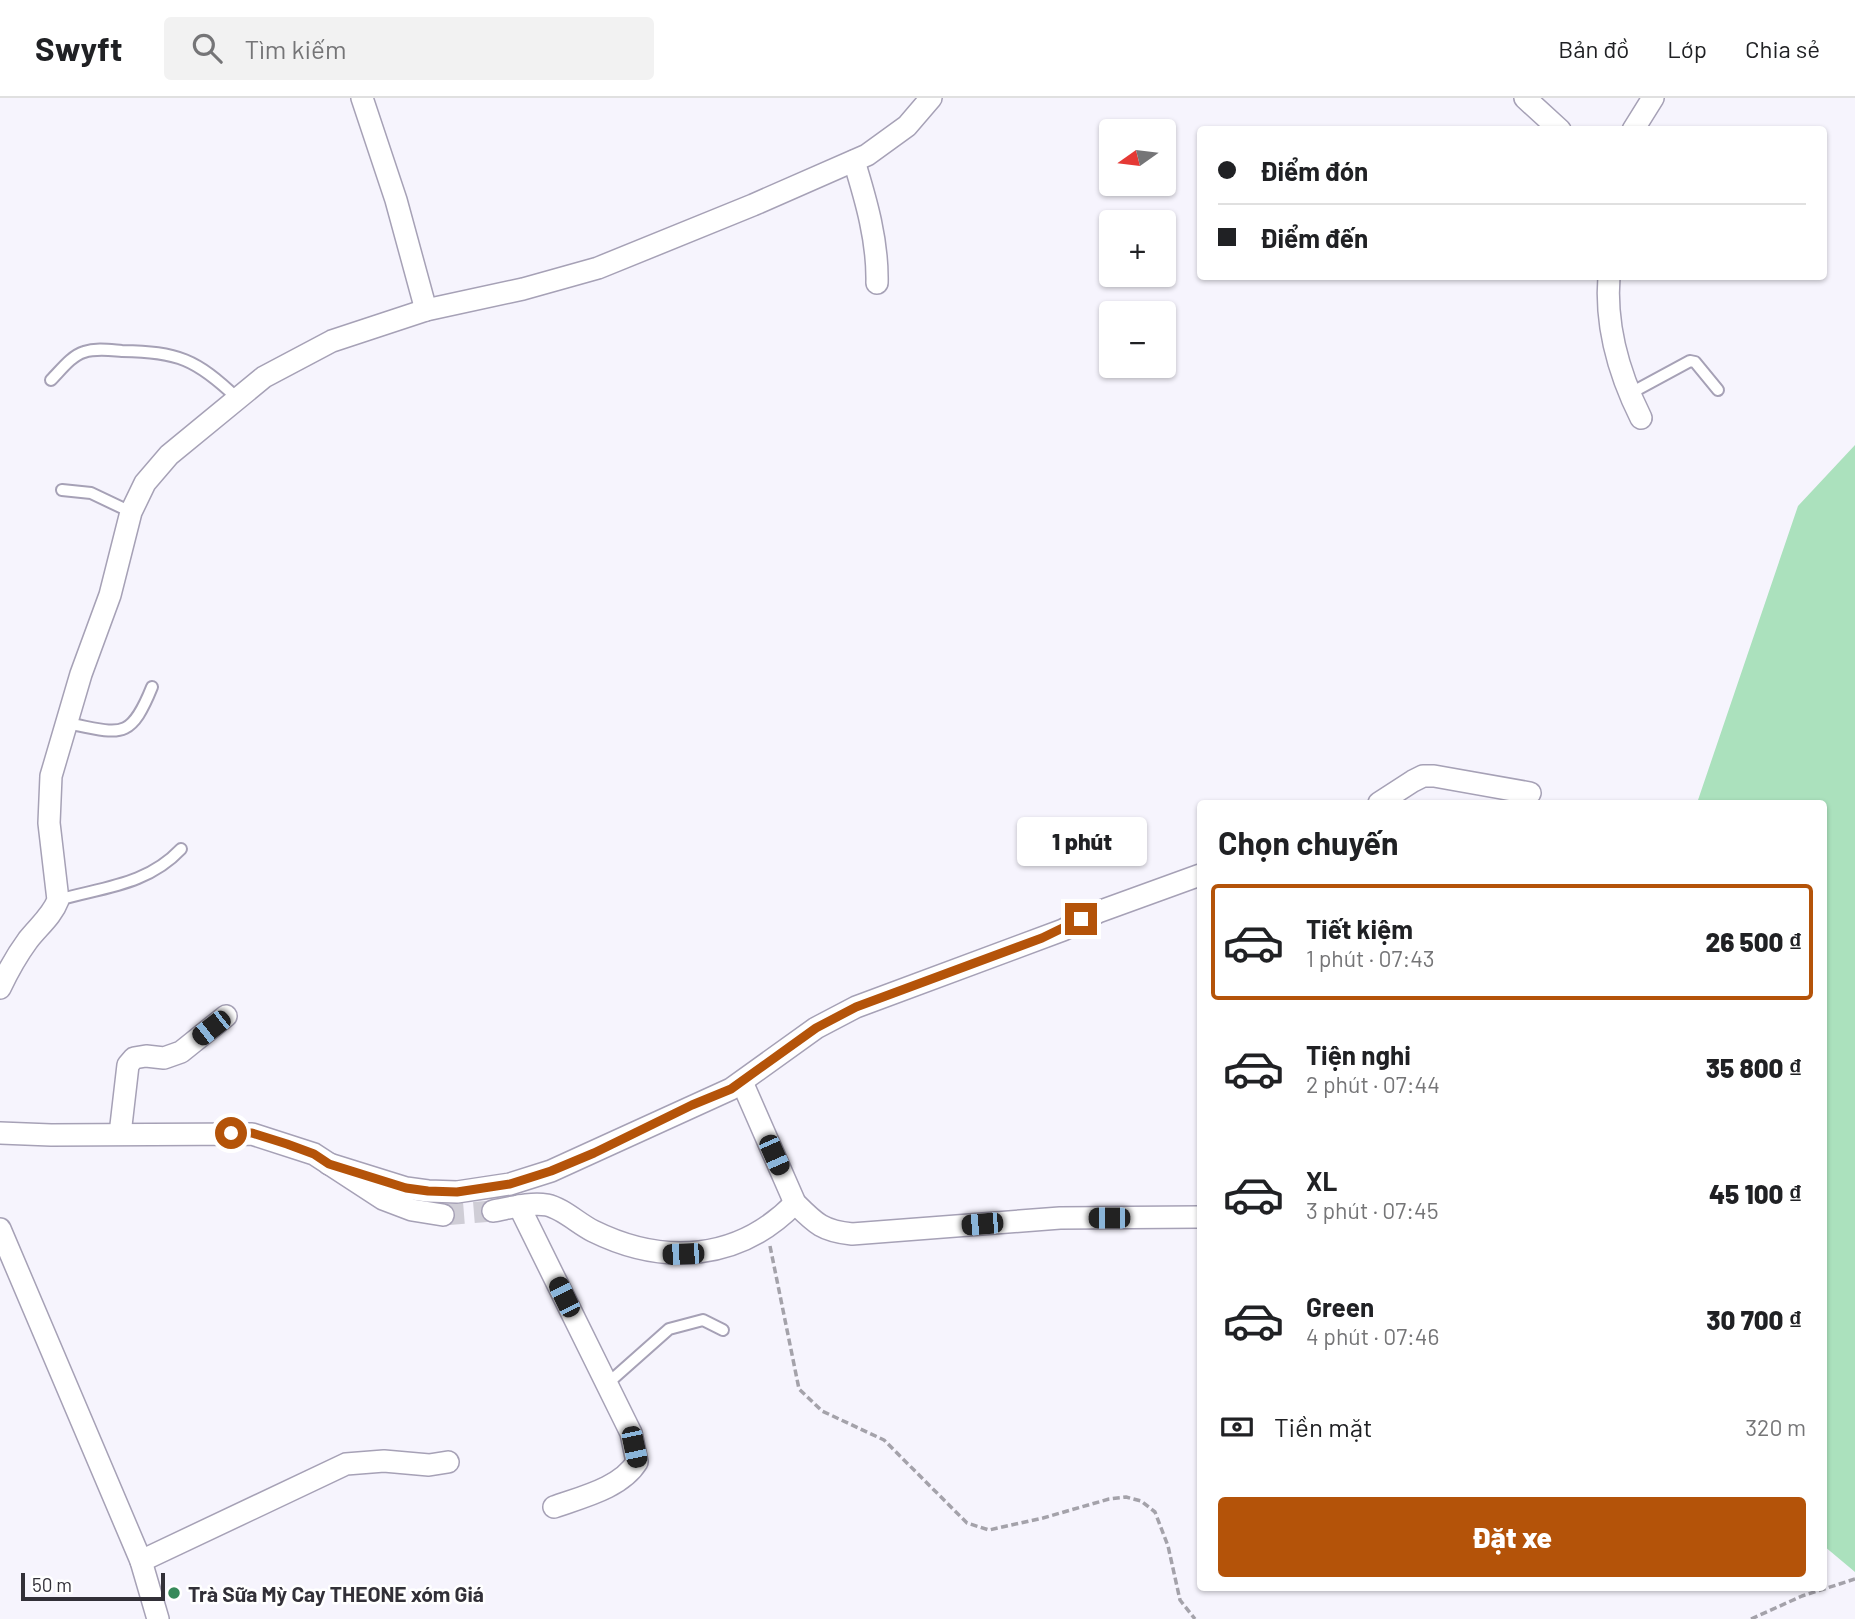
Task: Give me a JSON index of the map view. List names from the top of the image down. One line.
{"places":["Trà Sữa Mỳ Cay THEONE xóm Giá"],"scale_bar":"50 m","north":"left","page":{"header":"Swyft","search":"Tìm kiếm","nav":["Bản đồ","Lớp","Chia sẻ"],"map_buttons":["+","−"],"banner":["Điểm đón","Điểm đến"],"heading":"Chọn chuyến","bubble":"1 phút","list":[{"name":"Tiết kiệm","note":"1 phút · 07:43","value":"26 500 ₫"},{"name":"Tiện nghi","note":"2 phút · 07:44","value":"35 800 ₫"},{"name":"XL","note":"3 phút · 07:45","value":"45 100 ₫"},{"name":"Green","note":"4 phút · 07:46","value":"30 700 ₫"}],"pay":["Tiền mặt","320 m"],"buttons":"Đặt xe","scale":"50 m"}}
